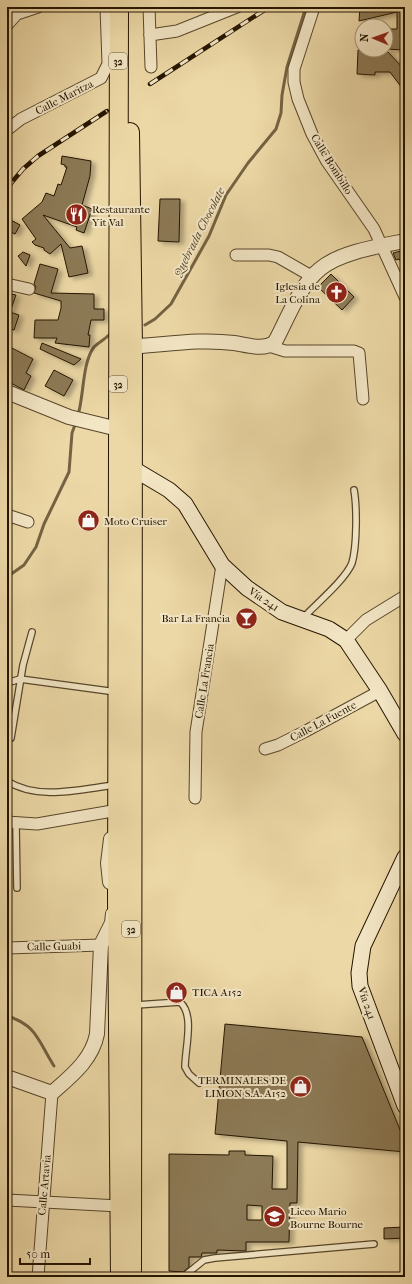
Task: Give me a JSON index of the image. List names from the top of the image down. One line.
{"streets":{"highway":["32"],"main road":["Vía 241"],"street":["Calle Maritza","Calle Bombillo","Calle La Francia","Calle La Fuente","Calle Guabi","Calle Artavia"]},"crossings":[["32","Vía 241"],["Vía 241","Calle La Francia"],["Vía 241","Calle La Fuente"]],"water":["Quebrada Chocolate"],"places":{"restaurant":["Restaurante Yit Val"],"church":["Iglesia de La Colina"],"shop":["Moto Cruiser","TICA A152","TERMINALES DE LIMON S.A. A152"],"bar":["Bar La Francia"],"school or university":["Liceo Mario Bourne Bourne"]},"scale_bar":"50 m","north":"left"}
